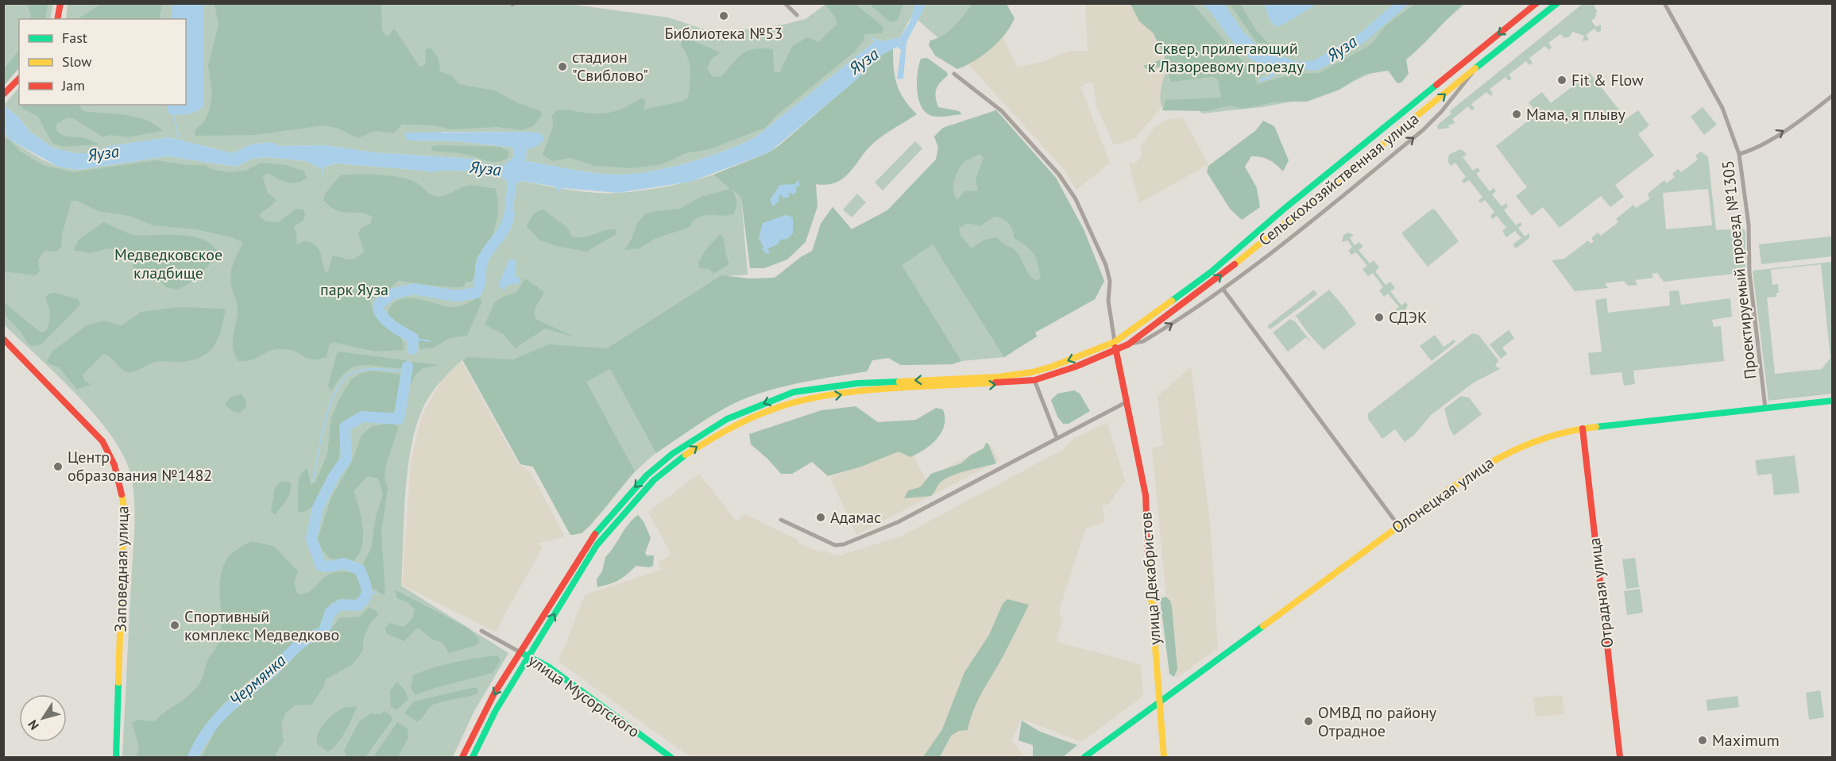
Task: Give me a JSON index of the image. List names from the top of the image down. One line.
{"streets":{"main road":["Сельскохозяйственная улица","Олонецкая улица","Заповедная улица","улица Декабристов","Отрадная улица","улица Мусоргского"],"street":["Проектируемый проезд №1305"]},"crossings":[["Сельскохозяйственная улица","улица Декабристов"],["Сельскохозяйственная улица","улица Мусоргского"],["Проектируемый проезд №1305","Олонецкая улица"],["Олонецкая улица","улица Декабристов"],["Олонецкая улица","Отрадная улица"]],"water":["Яуза","Чермянка"],"parks":["Сквер, прилегающий к Лазоревому проезду","Медведковское кладбище","парк Яуза"],"places":["Библиотека №53","стадион \"Свиблово\"","Fit & Flow","Мама, я плыву","СДЭК","Центр образования №1482","Адамас","Спортивный комплекс Медведково","ОМВД по району Отрадное","Maximum"],"legend":["Fast","Slow","Jam"],"north":"bottom left"}
